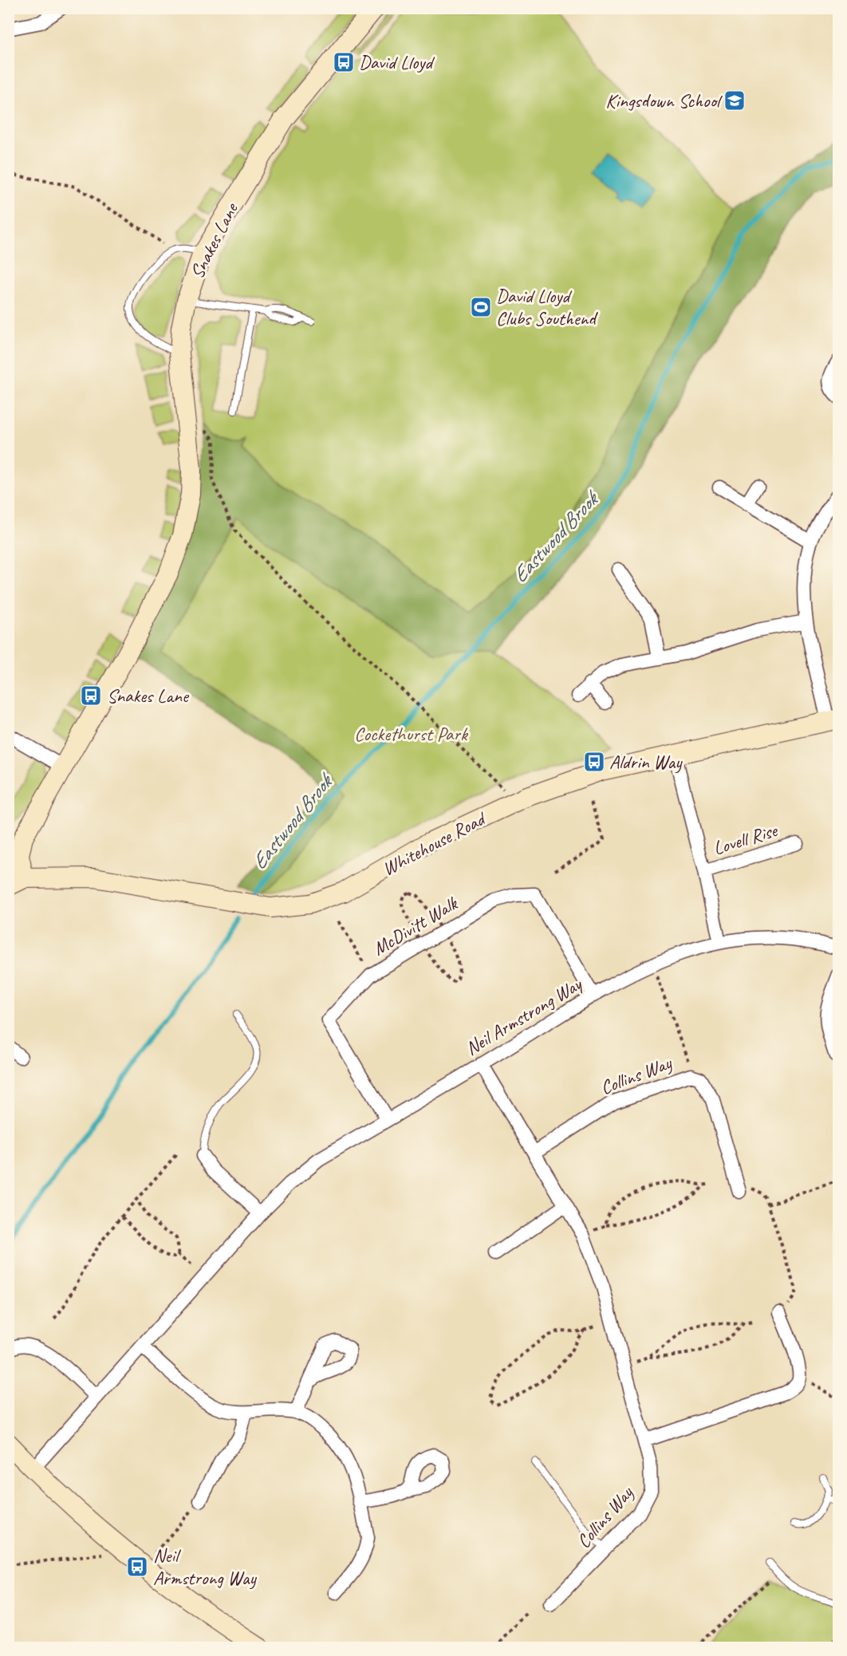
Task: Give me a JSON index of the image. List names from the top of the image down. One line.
{"streets":{"street":["Snakes Lane","Lovell Rise","Whitehouse Road","McDivitt Walk","Neil Armstrong Way","Collins Way"]},"crossings":[["Snakes Lane","Whitehouse Road"],["McDivitt Walk","Neil Armstrong Way"],["Neil Armstrong Way","Collins Way"]],"water":["Eastwood Brook"],"parks":["Cockethurst Park"],"places":{"bus stop":["David Lloyd","Snakes Lane","Aldrin Way","Neil Armstrong Way"],"school or university":["Kingsdown School"],"sports":["David Lloyd Clubs Southend"]}}
